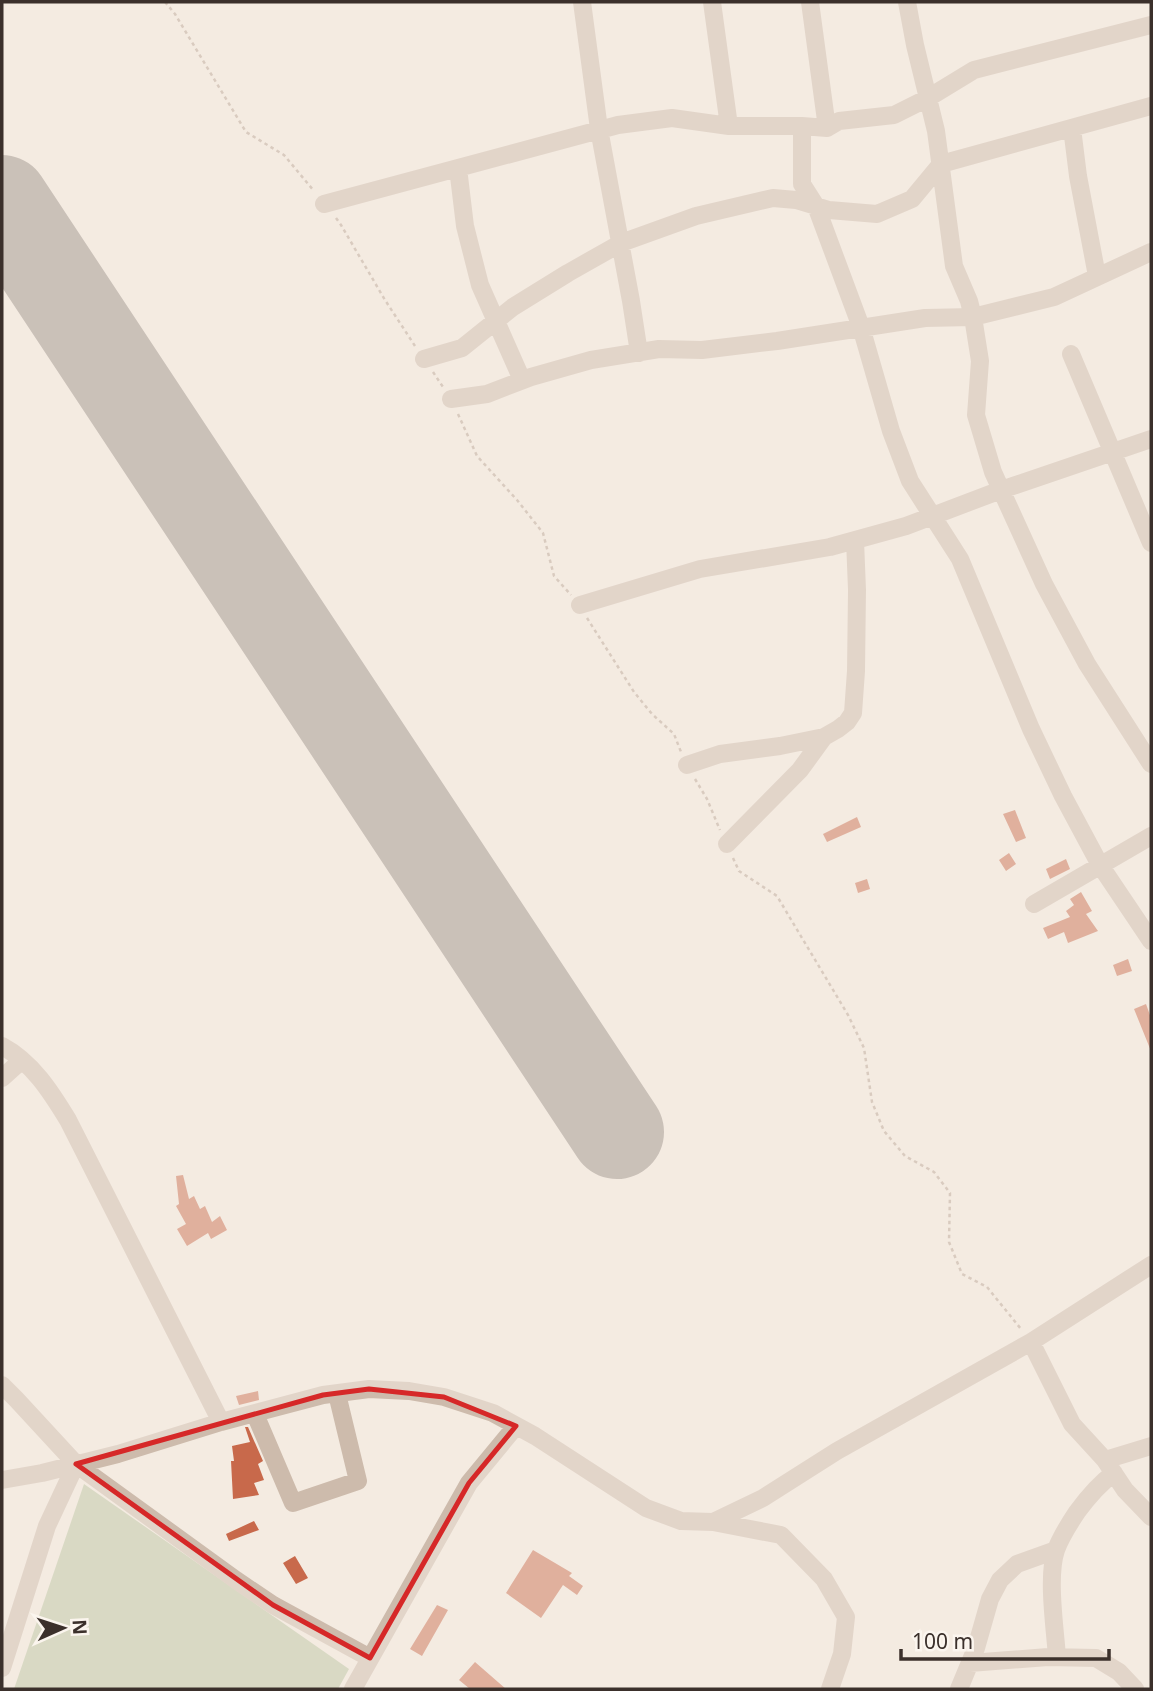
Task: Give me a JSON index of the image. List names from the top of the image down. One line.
{"scale_bar":"100 m","north":"right"}
